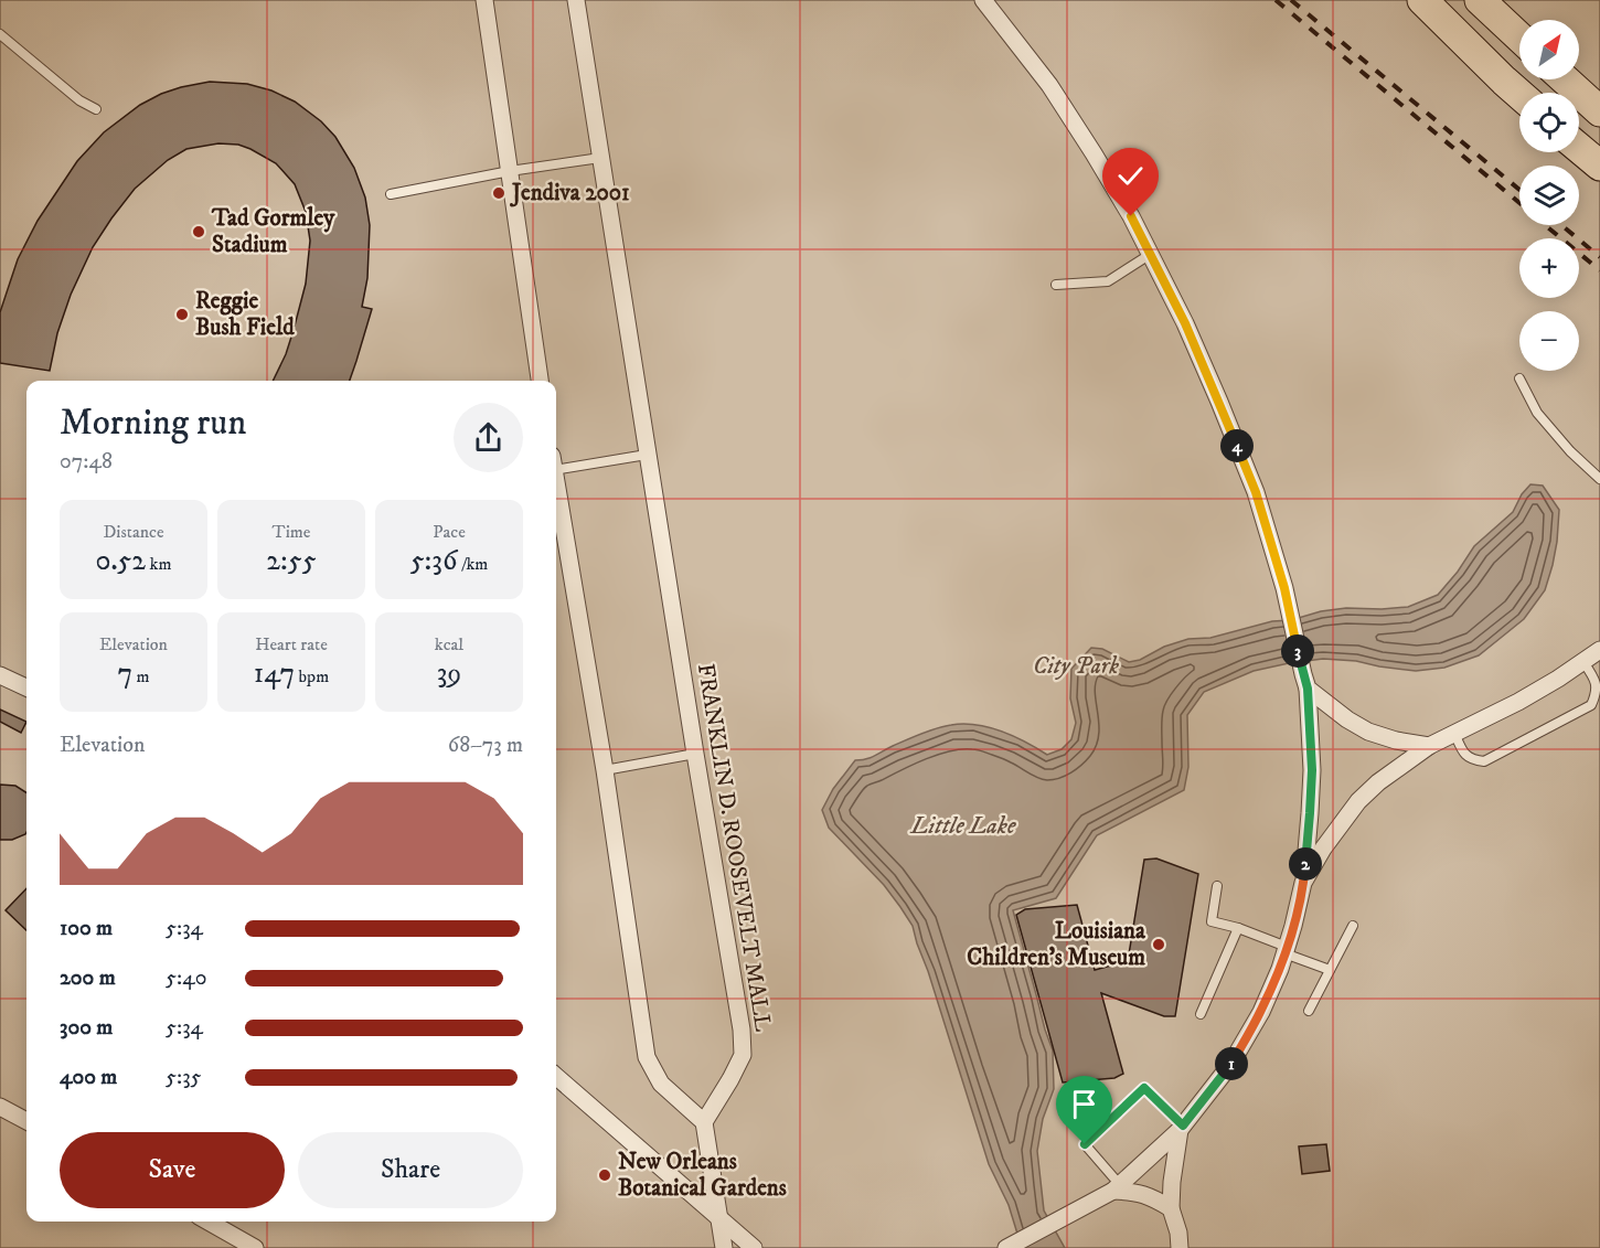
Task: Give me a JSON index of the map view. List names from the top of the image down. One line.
{"streets":{"street":["FRANKLIN D. ROOSEVELT MALL"]},"water":["Little Lake"],"parks":["City Park"],"places":["Jendiva 2001","Tad Gormley Stadium","Reggie Bush Field","Louisiana Children's Museum","New Orleans Botanical Gardens"],"north":"top right","page":{"map_buttons":["+","−"],"heading":["Morning run","07:48"],"pins":["4","3","2","1"],"stats":[["Distance","0.52 km"],["Time","2:55"],["Pace","5:36 /km"],["Elevation","7 m"],["Heart rate","147 bpm"],["kcal","39"]],"chart":["Elevation","68–73 m"],"list":[{"name":"100 m","note":"5:34"},{"name":"200 m","note":"5:40"},{"name":"300 m","note":"5:34"},{"name":"400 m","note":"5:35"}],"buttons":["Save","Share"]}}
